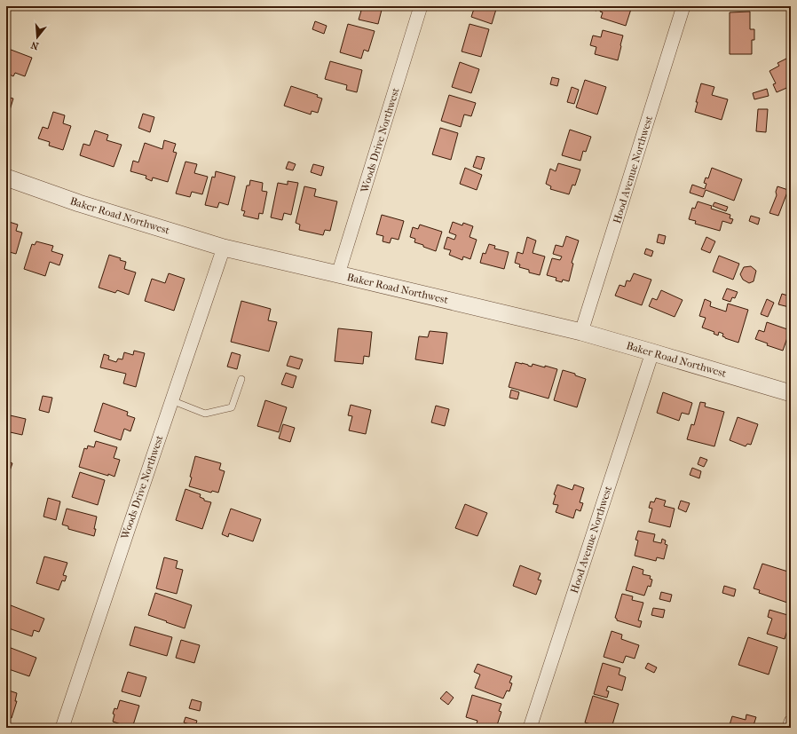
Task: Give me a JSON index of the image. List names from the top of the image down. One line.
{"streets":{"street":["Woods Drive Northwest","Hood Avenue Northwest","Baker Road Northwest"]},"crossings":[["Woods Drive Northwest","Baker Road Northwest"],["Hood Avenue Northwest","Baker Road Northwest"]],"north":"bottom"}
